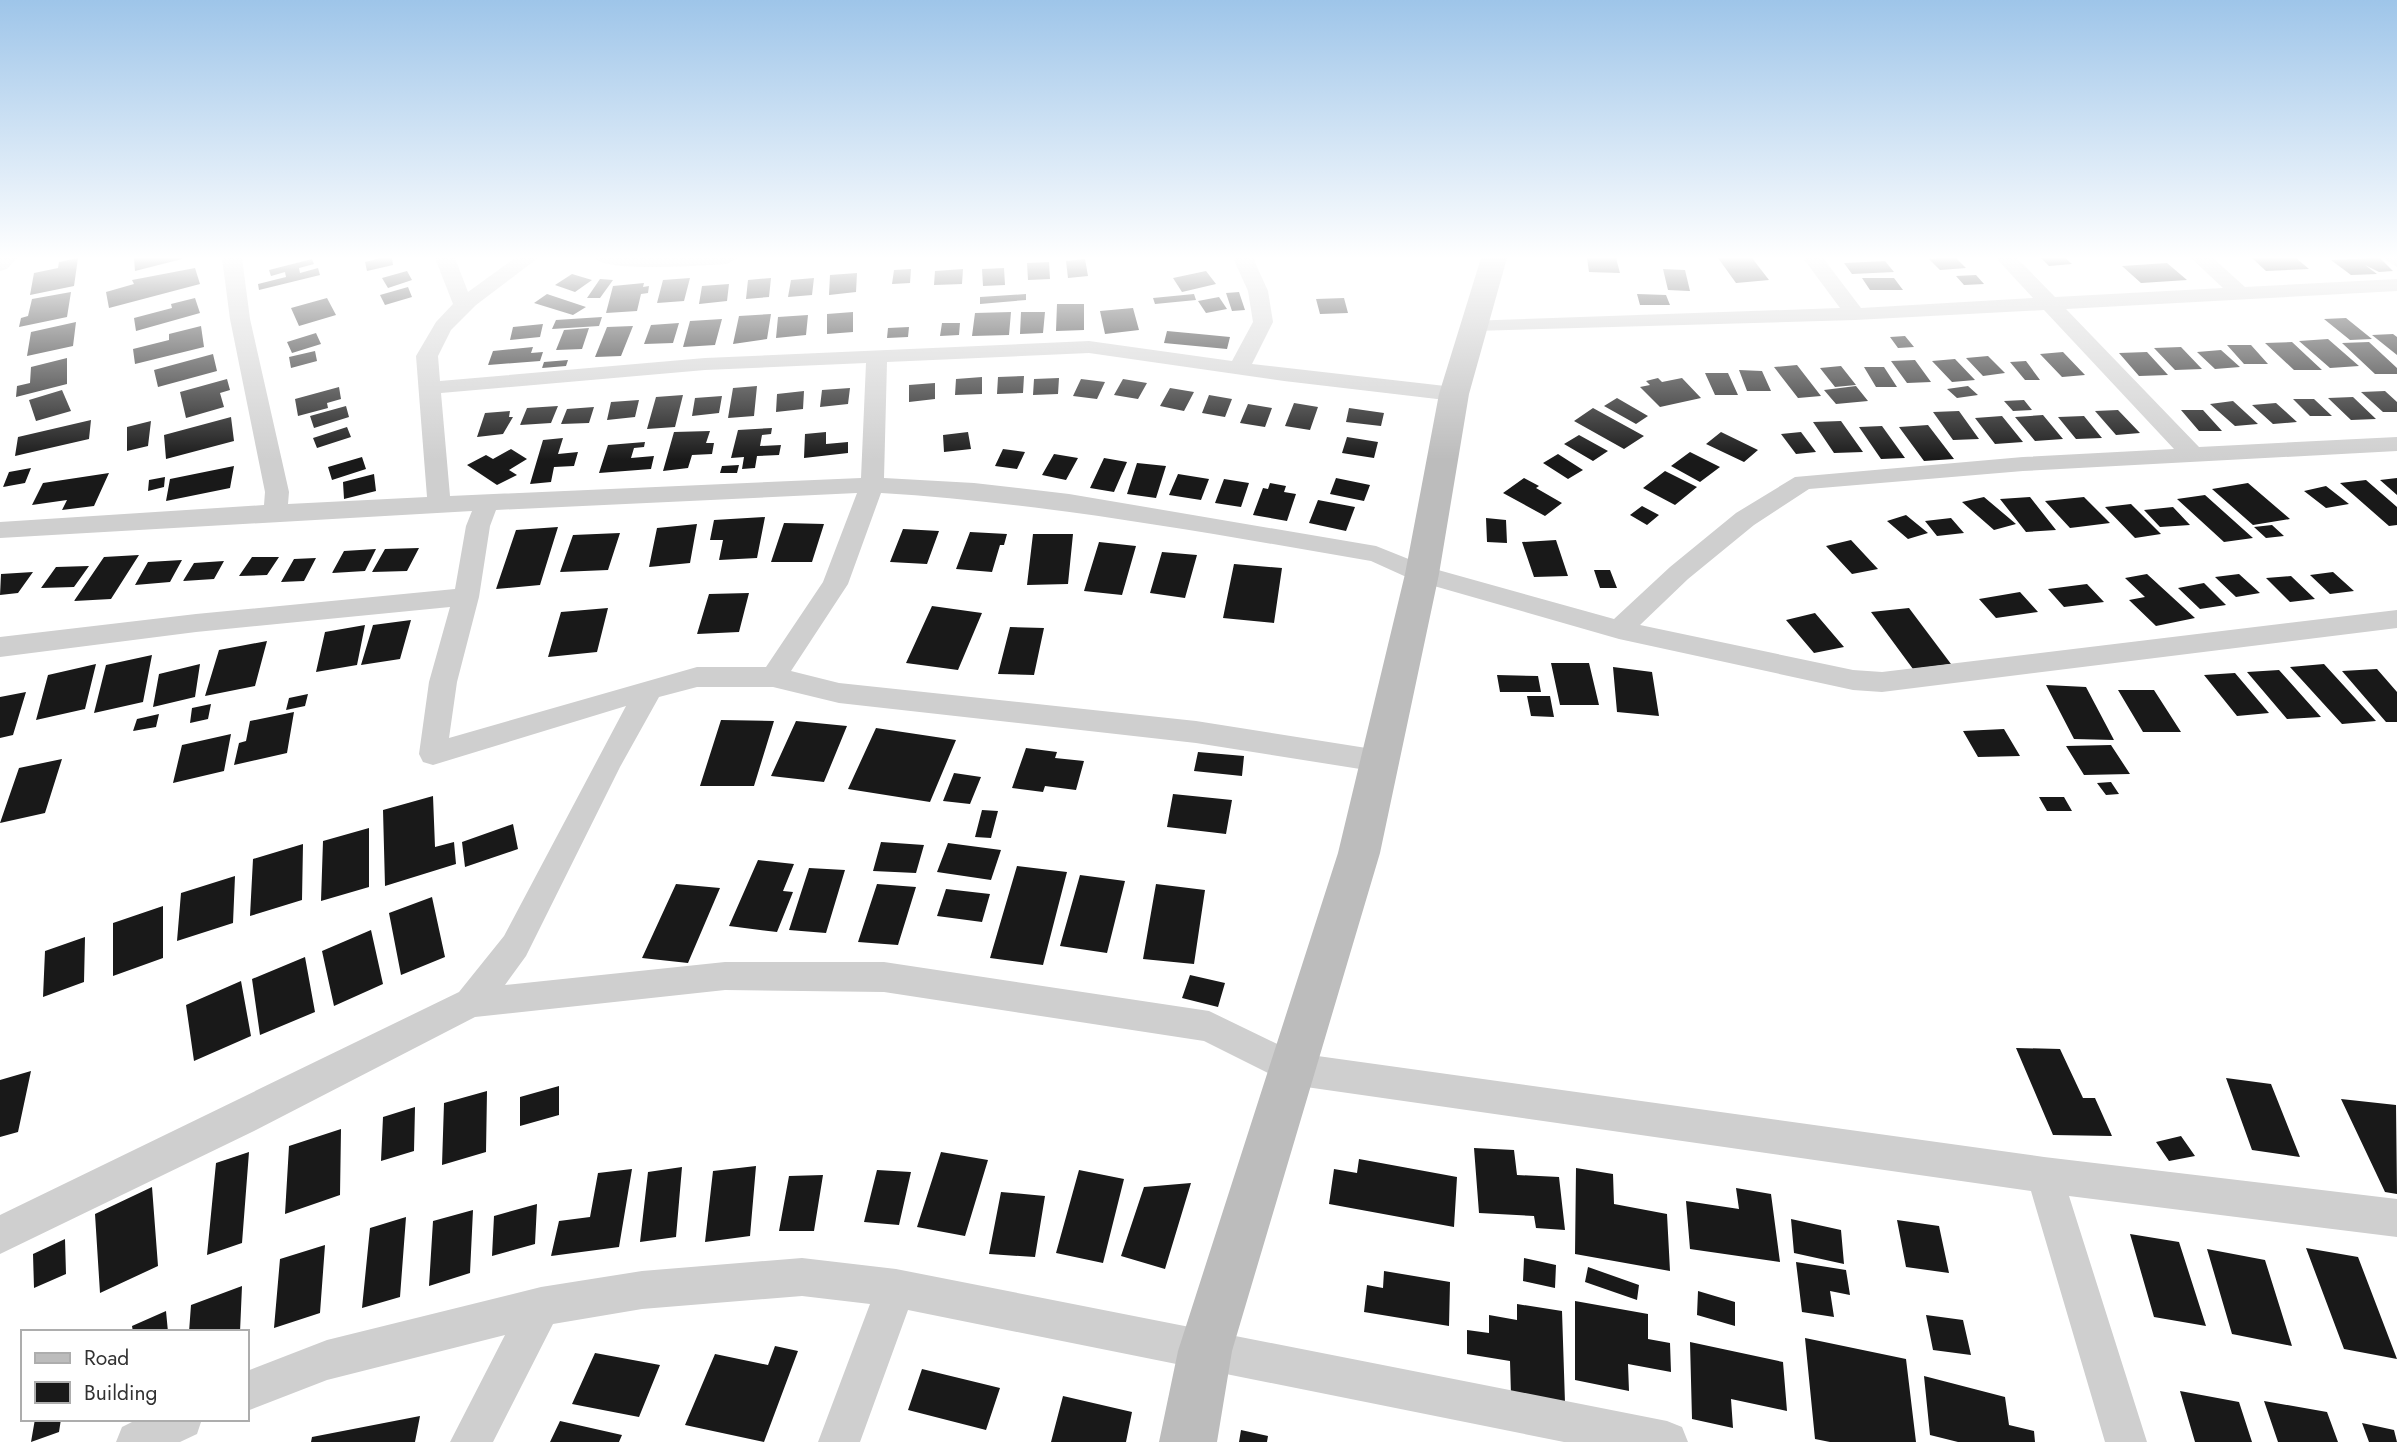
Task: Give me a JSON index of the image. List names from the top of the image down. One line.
{"legend":["Road","Building"]}
